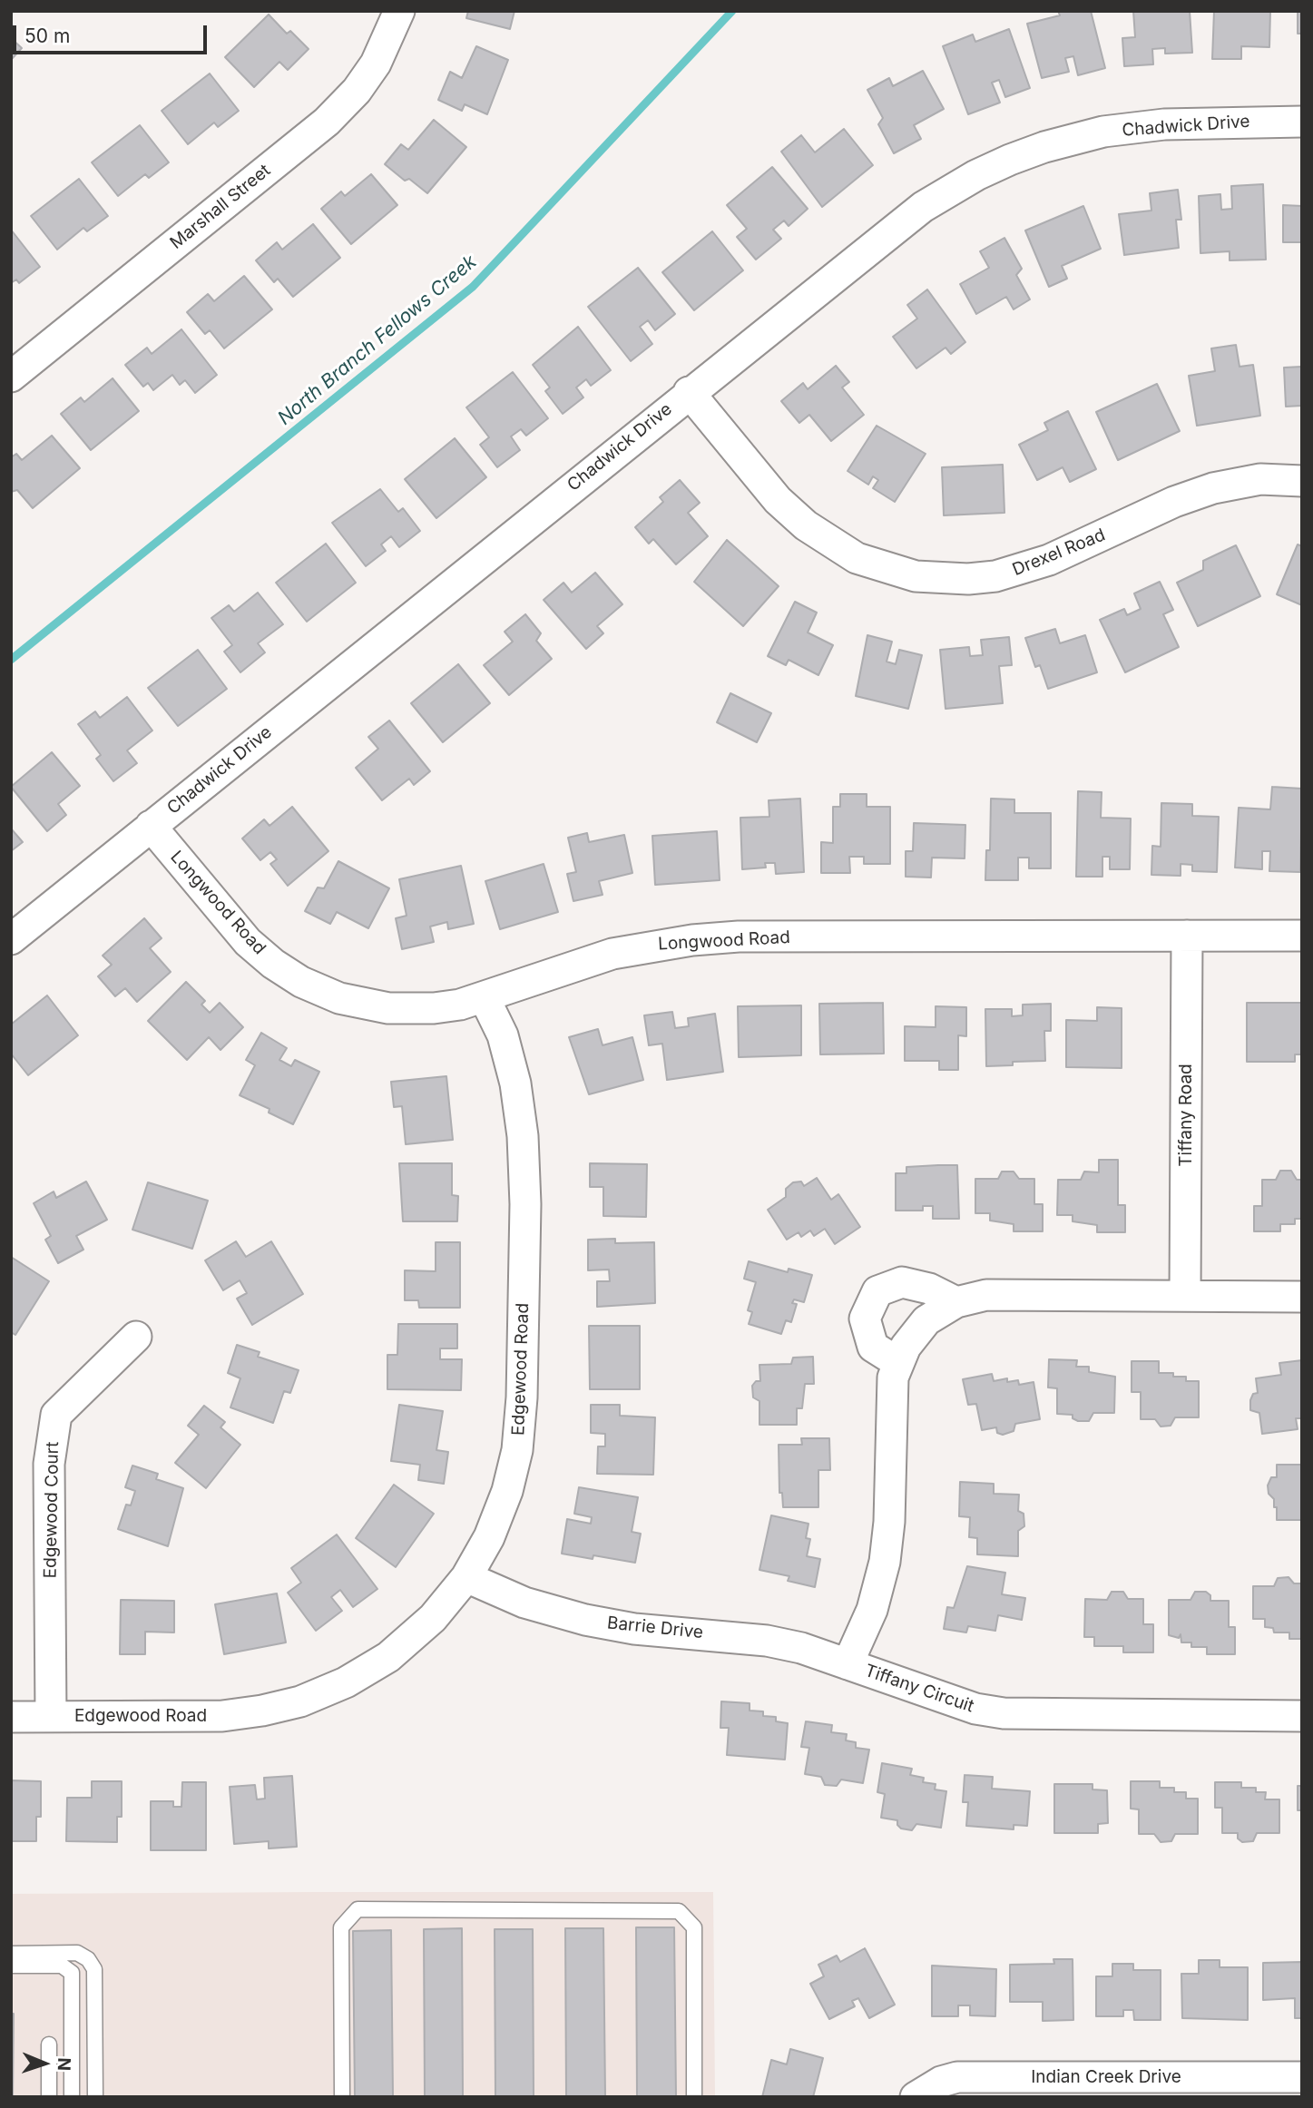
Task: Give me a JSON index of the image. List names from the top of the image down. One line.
{"streets":{"street":["Chadwick Drive","Marshall Street","Drexel Road","Longwood Road","Tiffany Road","Edgewood Road","Edgewood Court","Barrie Drive","Tiffany Circuit","Indian Creek Drive"]},"crossings":[["Chadwick Drive","Drexel Road"],["Chadwick Drive","Longwood Road"],["Longwood Road","Tiffany Road"],["Longwood Road","Edgewood Road"],["Tiffany Road","Tiffany Circuit"],["Edgewood Road","Edgewood Court"],["Edgewood Road","Barrie Drive"],["Barrie Drive","Tiffany Circuit"]],"water":["North Branch Fellows Creek"],"scale_bar":"50 m","north":"right"}
